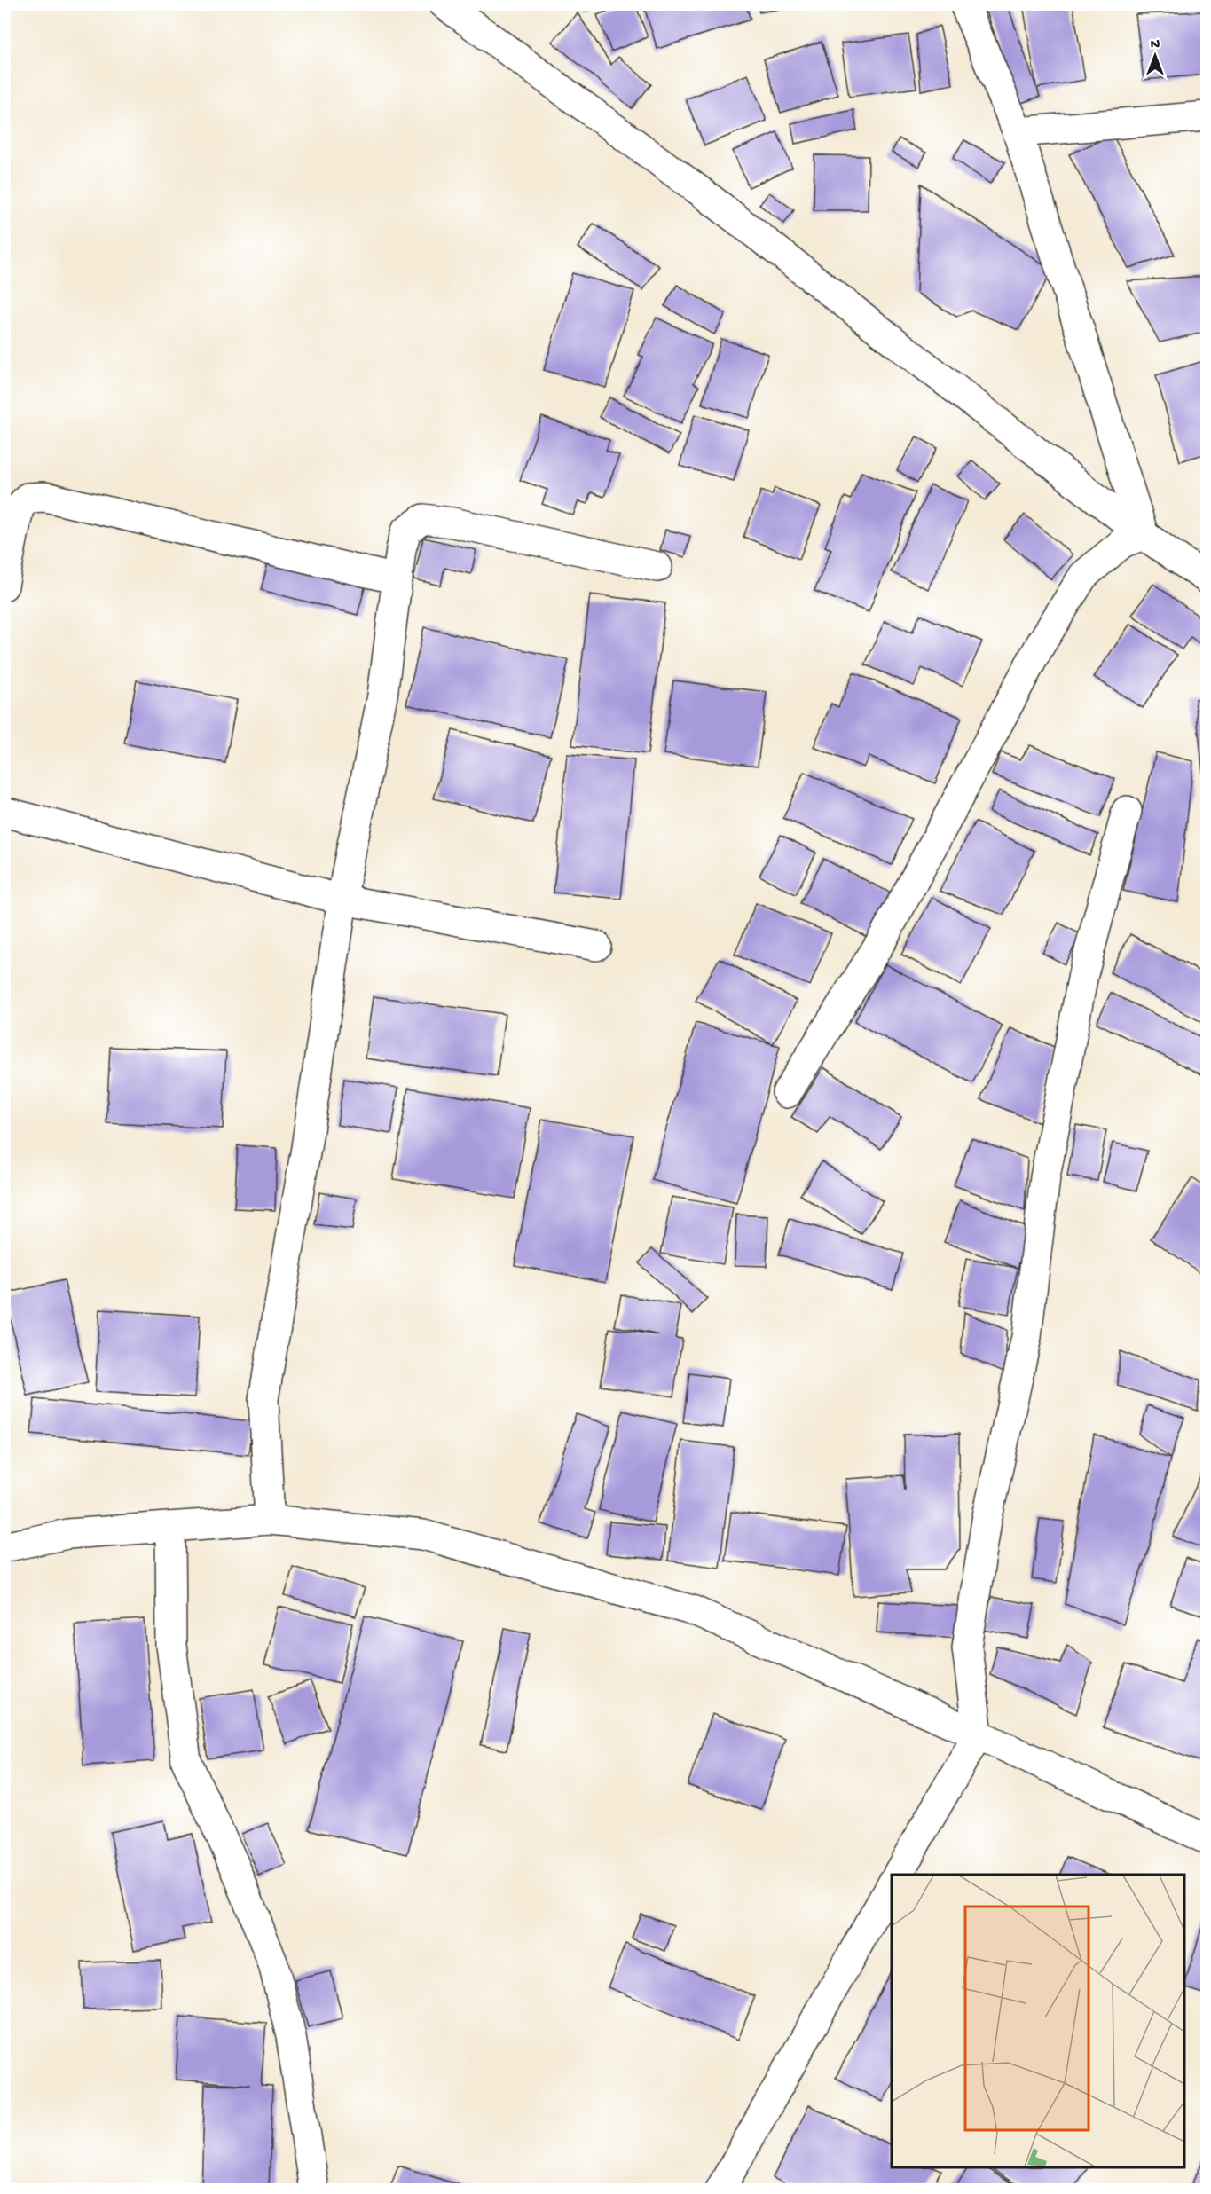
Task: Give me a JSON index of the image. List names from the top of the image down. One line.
{"north":"top"}
